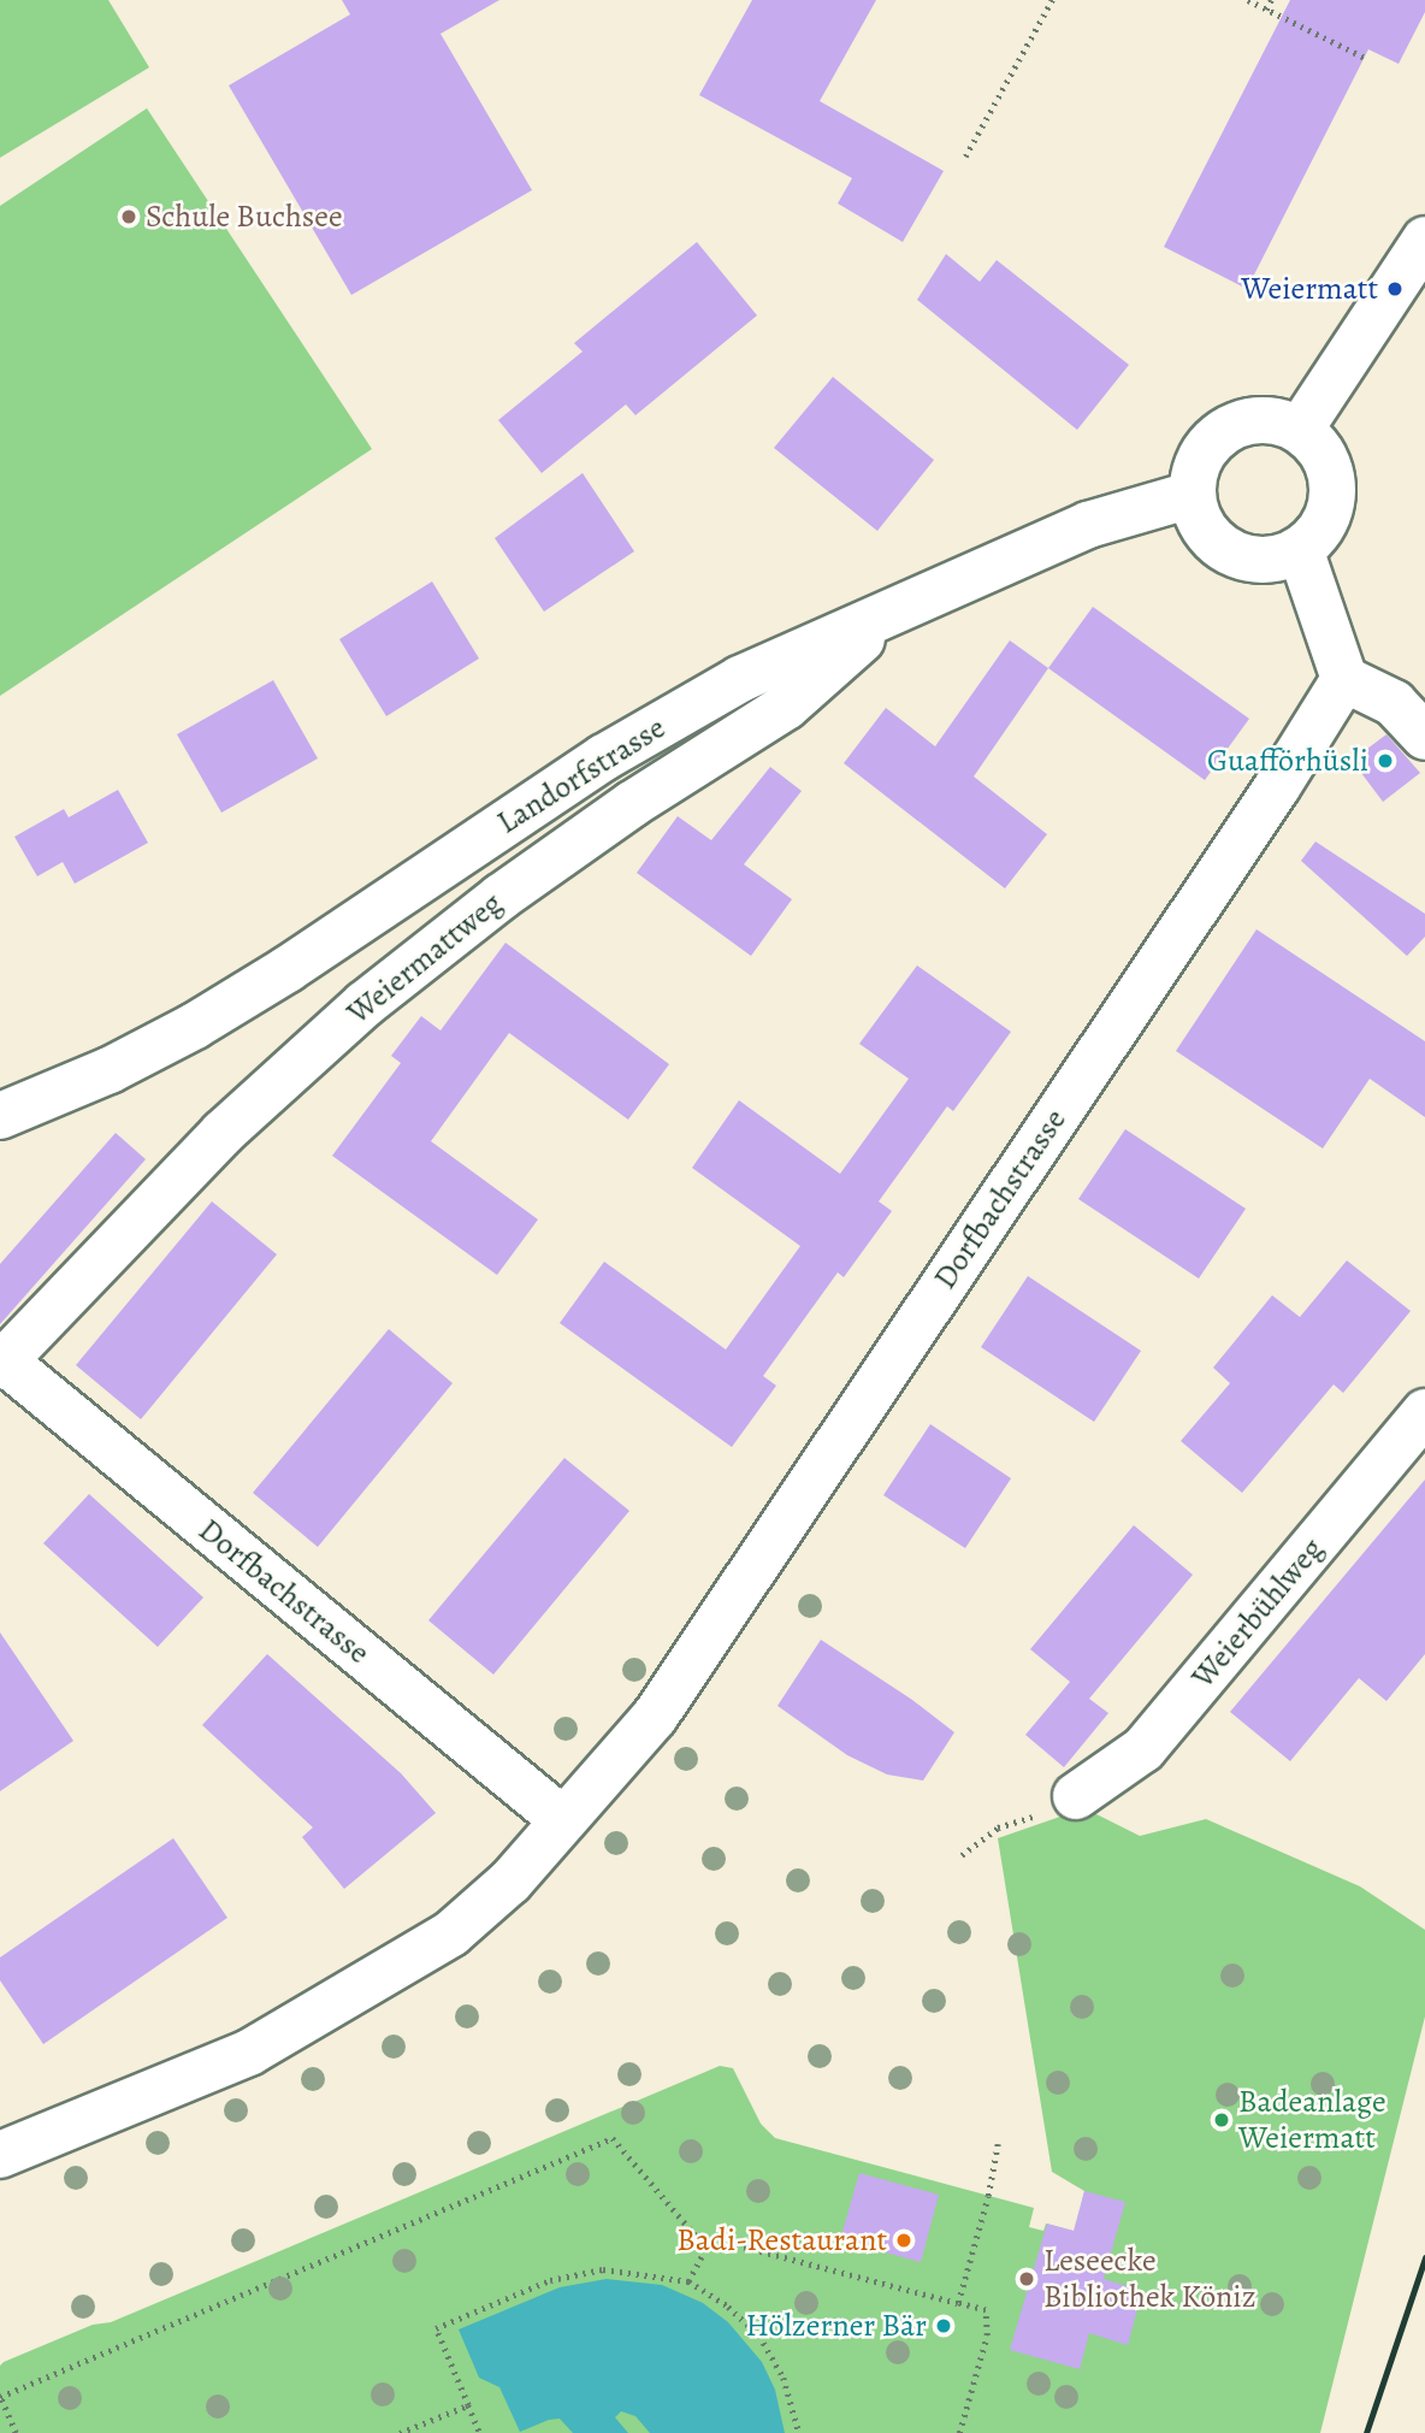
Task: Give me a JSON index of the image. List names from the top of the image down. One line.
{"streets":{"street":["Landorfstrasse","Weiermattweg","Dorfbachstrasse","Weierbühlweg"]},"crossings":[["Landorfstrasse","Weiermattweg"],["Weiermattweg","Dorfbachstrasse"]],"places":["Schule Buchsee","Weiermatt","Guafförhüsli","Badeanlage Weiermatt","Badi-Restaurant","Leseecke Bibliothek Köniz","Hölzerner Bär"]}
